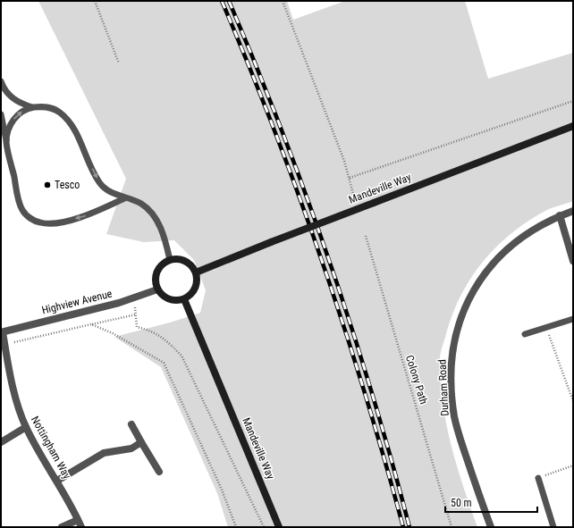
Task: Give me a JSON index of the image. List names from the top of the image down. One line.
{"streets":{"main road":["Mandeville Way"],"street":["Highview Avenue","Durham Road","Nottingham Way"],"path":["Colony Path"]},"crossings":[["Mandeville Way","Highview Avenue"],["Highview Avenue","Nottingham Way"]],"places":["Tesco"],"scale_bar":"50 m"}
